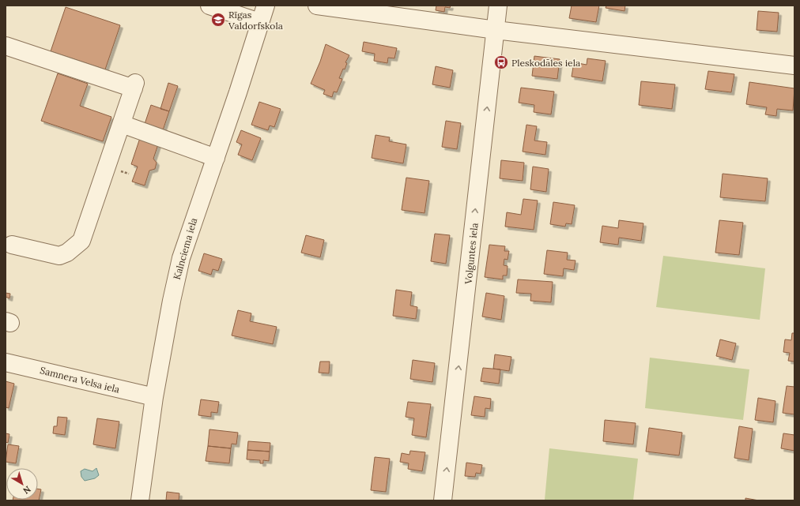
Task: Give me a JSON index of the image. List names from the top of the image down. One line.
{"streets":{"street":["Kalnciema iela","Volguntes iela","Samnera Velsa iela"]},"crossings":[["Kalnciema iela","Samnera Velsa iela"]],"one_way":["Volguntes iela"],"places":{"school or university":["Rīgas Valdorfskola"],"bus stop":["Pleskodāles iela"]},"north":"bottom right"}
